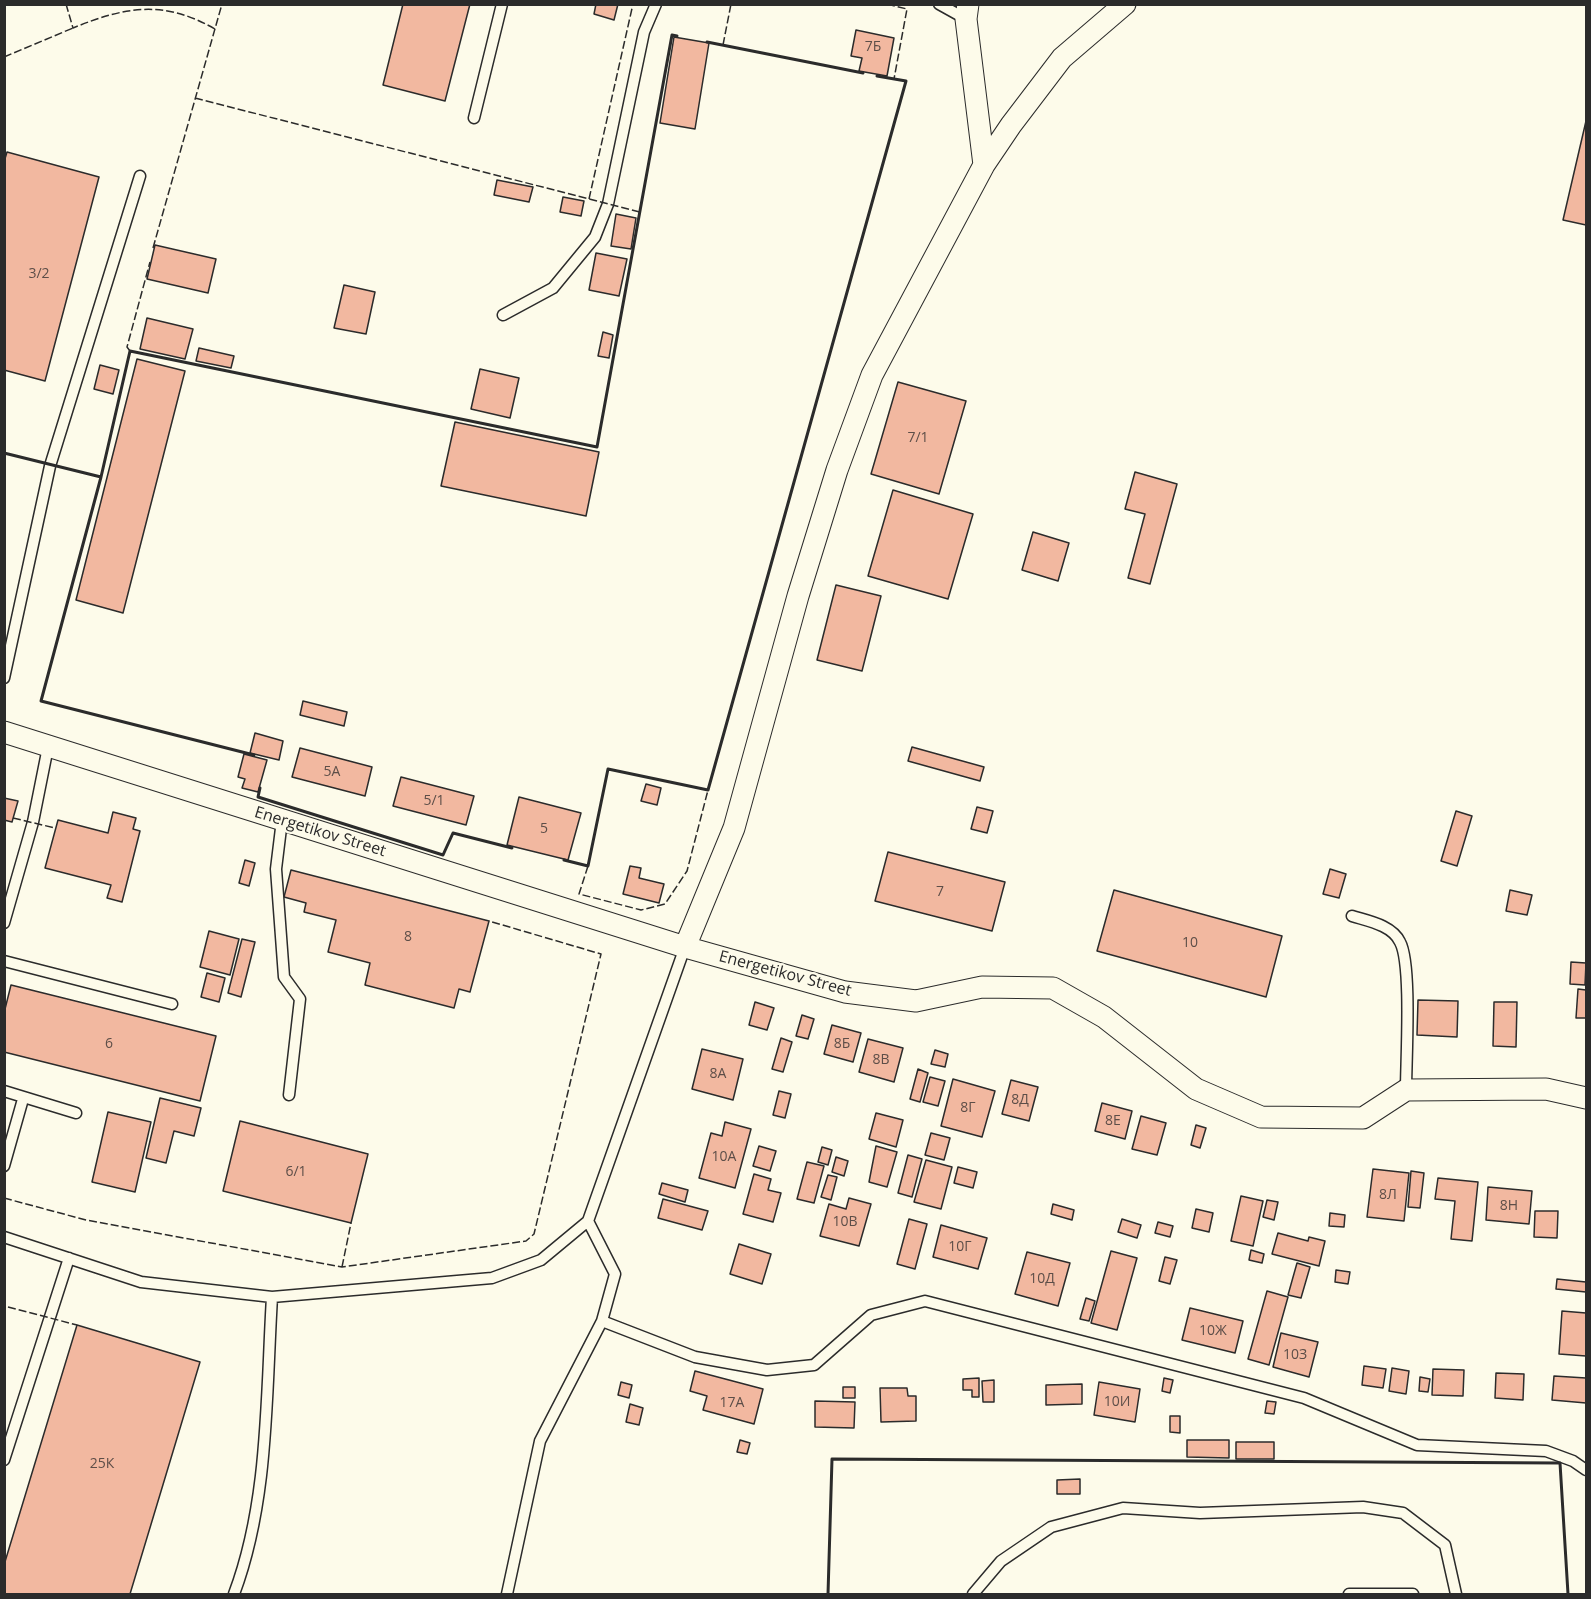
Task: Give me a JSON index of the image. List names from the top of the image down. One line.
{"streets":{"street":["Energetikov Street"]},"house_numbers":["7Б","3/2","7/1","5А","5/1","5","7","8","10","6","8Б","8В","8А","8Д","8Г","8Е","10А","6/1","8Л","8Н","10В","10Г","10Д","10Ж","10З","10И","17А","25К"]}
